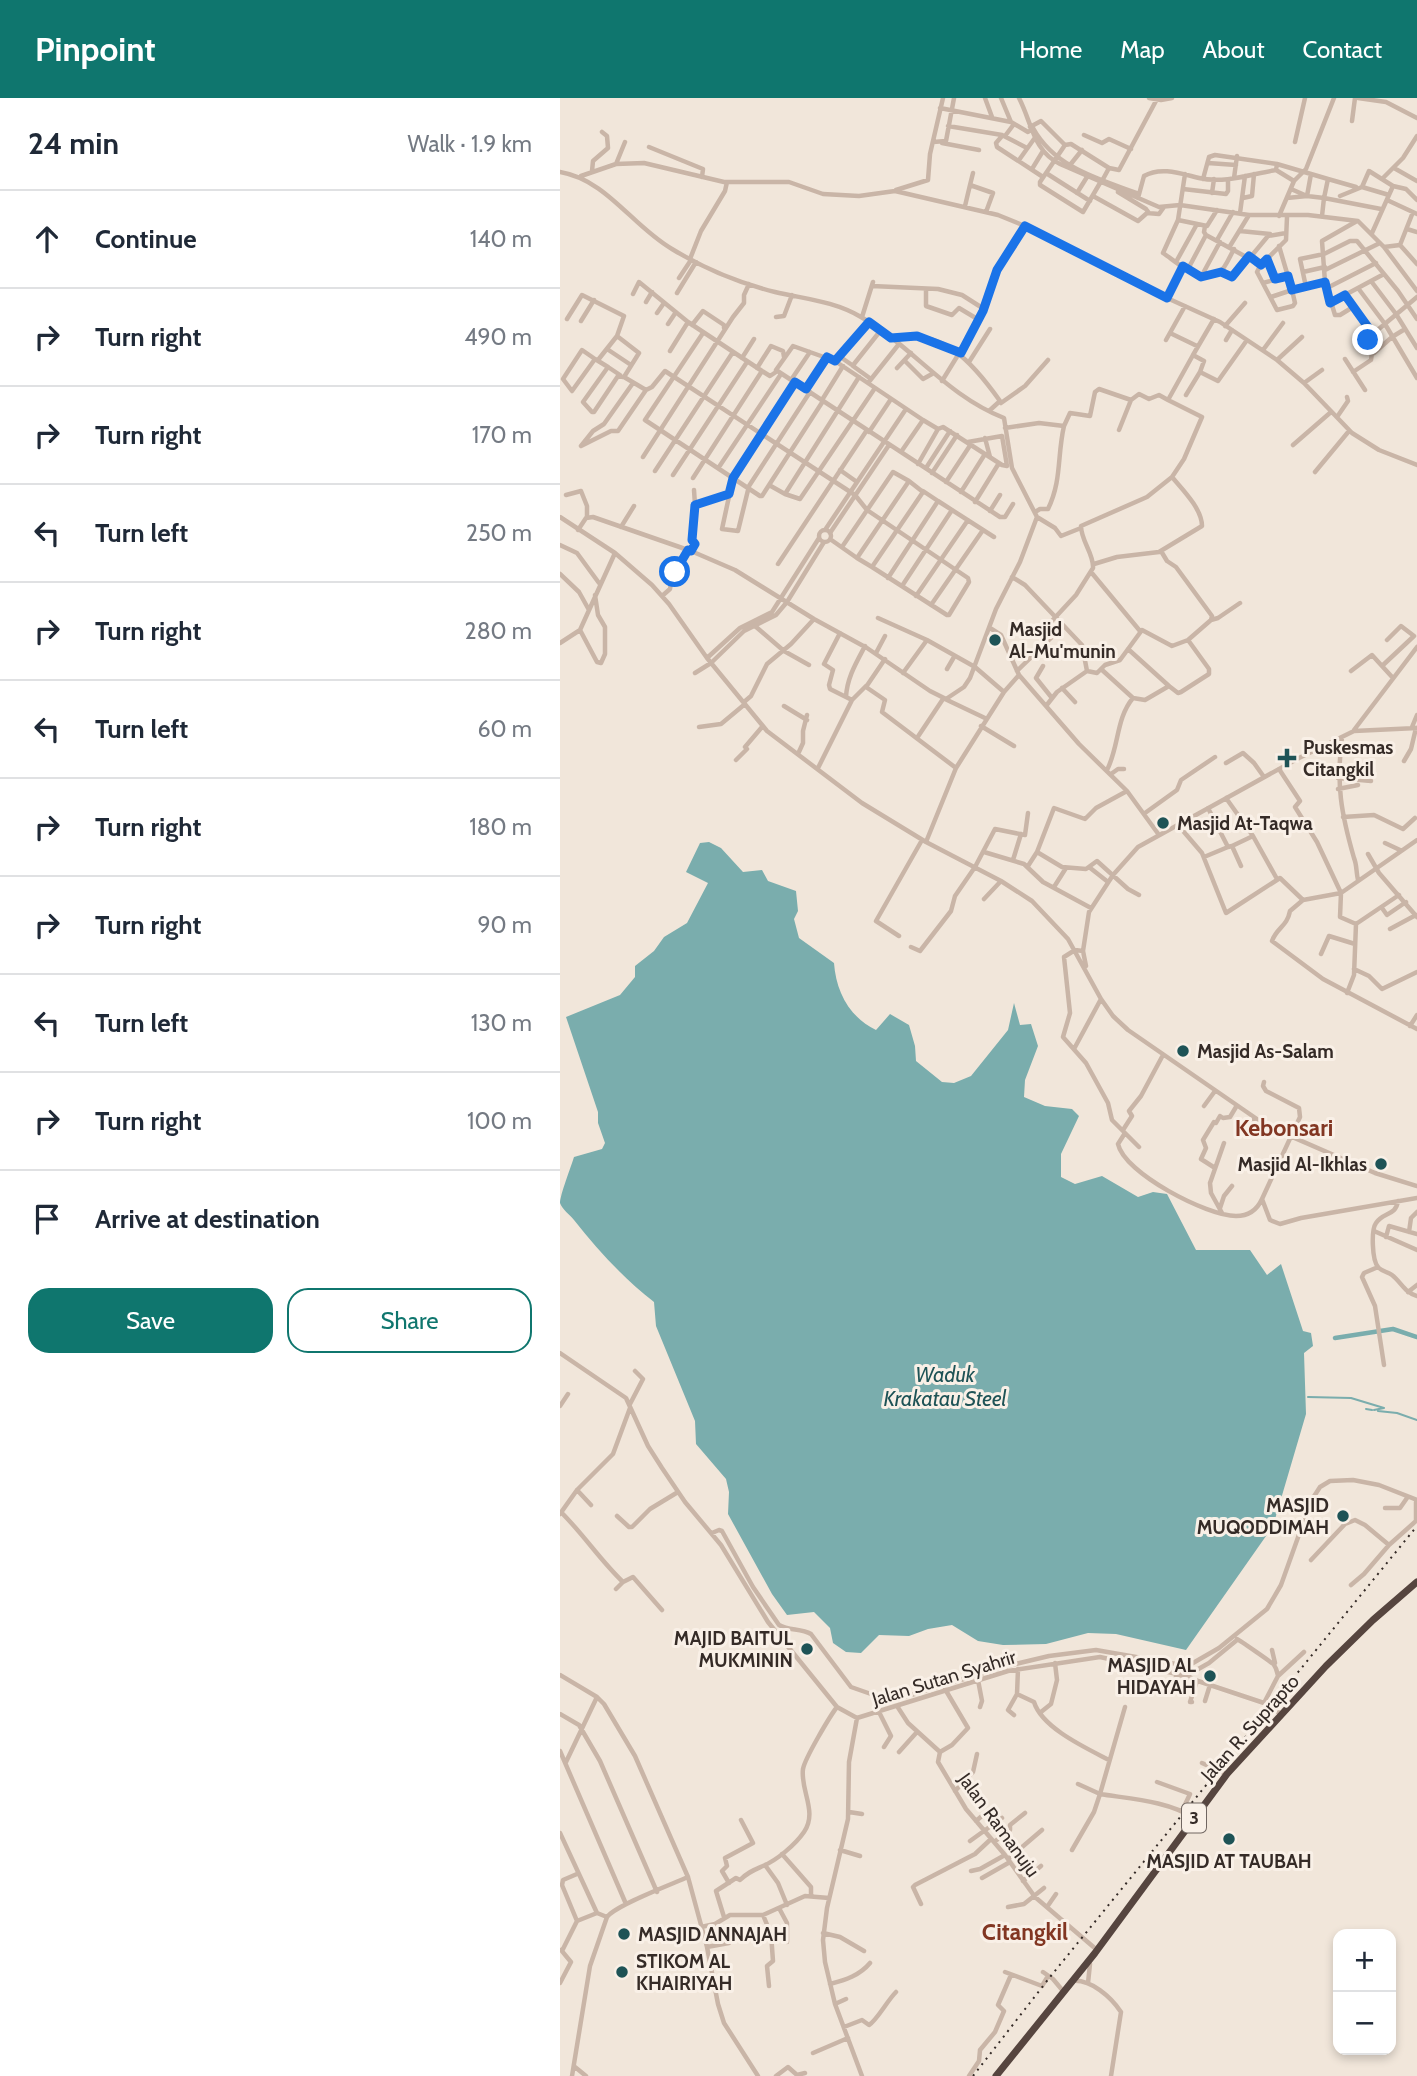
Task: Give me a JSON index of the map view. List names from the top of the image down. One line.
{"streets":{"highway":["Jalan R. Suprapto","3"],"street":["Jalan Sutan Syahrir","Jalan Ramanuju"]},"crossings":[["Jalan Sutan Syahrir","Jalan R. Suprapto"],["Jalan R. Suprapto","Jalan Ramanuju"]],"districts":["Kebonsari","Citangkil"],"water":["Waduk Krakatau Steel"],"places":{"other":["Masjid Al-Mu'munin","Masjid At-Taqwa","Masjid As-Salam","Masjid Al-Ikhlas","MASJID MUQODDIMAH","MAJID BAITUL MUKMININ","MASJID AL HIDAYAH","MASJID AT TAUBAH","MASJID ANNAJAH","STIKOM AL KHAIRIYAH"],"health":["Puskesmas Citangkil"]},"page":{"header":"Pinpoint","nav":["Home","Map","About","Contact"],"heading":["24 min","Walk · 1.9 km"],"list":[["Continue","140 m"],["Turn right","490 m"],["Turn right","170 m"],["Turn left","250 m"],["Turn right","280 m"],["Turn left","60 m"],["Turn right","180 m"],["Turn right","90 m"],["Turn left","130 m"],["Turn right","100 m"],"Arrive at destination"],"buttons":["Save","Share"],"map_buttons":["+","−"]}}
